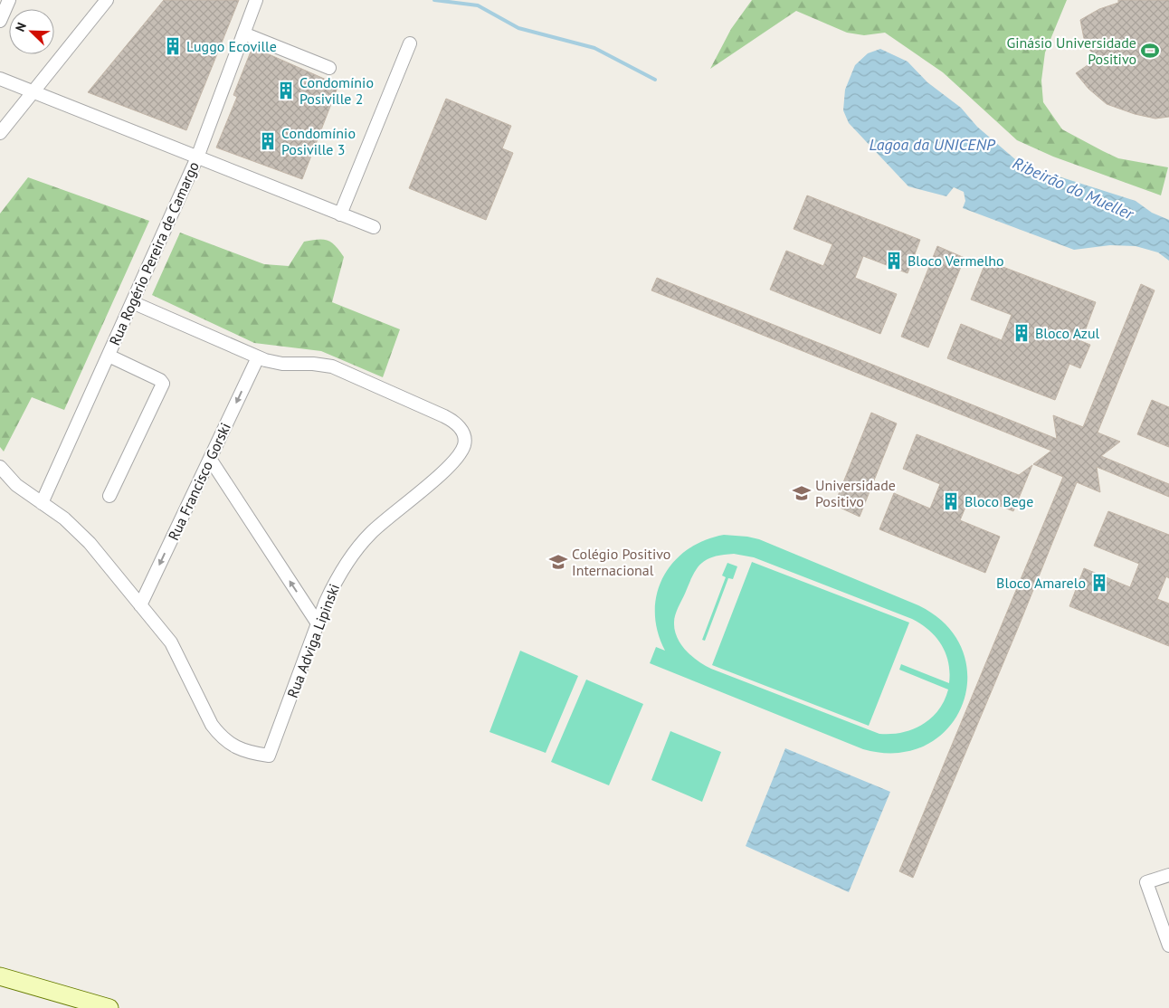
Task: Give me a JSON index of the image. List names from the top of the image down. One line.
{"streets":{"street":["Rua Rogério Pereira de Camargo","Rua Francisco Gorski","Rua Adviga Lipinski"]},"crossings":[["Rua Francisco Gorski","Rua Adviga Lipinski"]],"one_way":["Rua Francisco Gorski"],"water":["Lagoa da UNICENP","Ribeirão do Mueller"],"places":{"building":["Luggo Ecoville","Condomínio Posiville 2","Condomínio Posiville 3","Bloco Vermelho","Bloco Azul","Bloco Bege","Bloco Amarelo"],"sports":["Ginásio Universidade Positivo"],"school or university":["Universidade Positivo","Colégio Positivo Internacional"]},"north":"top left"}
